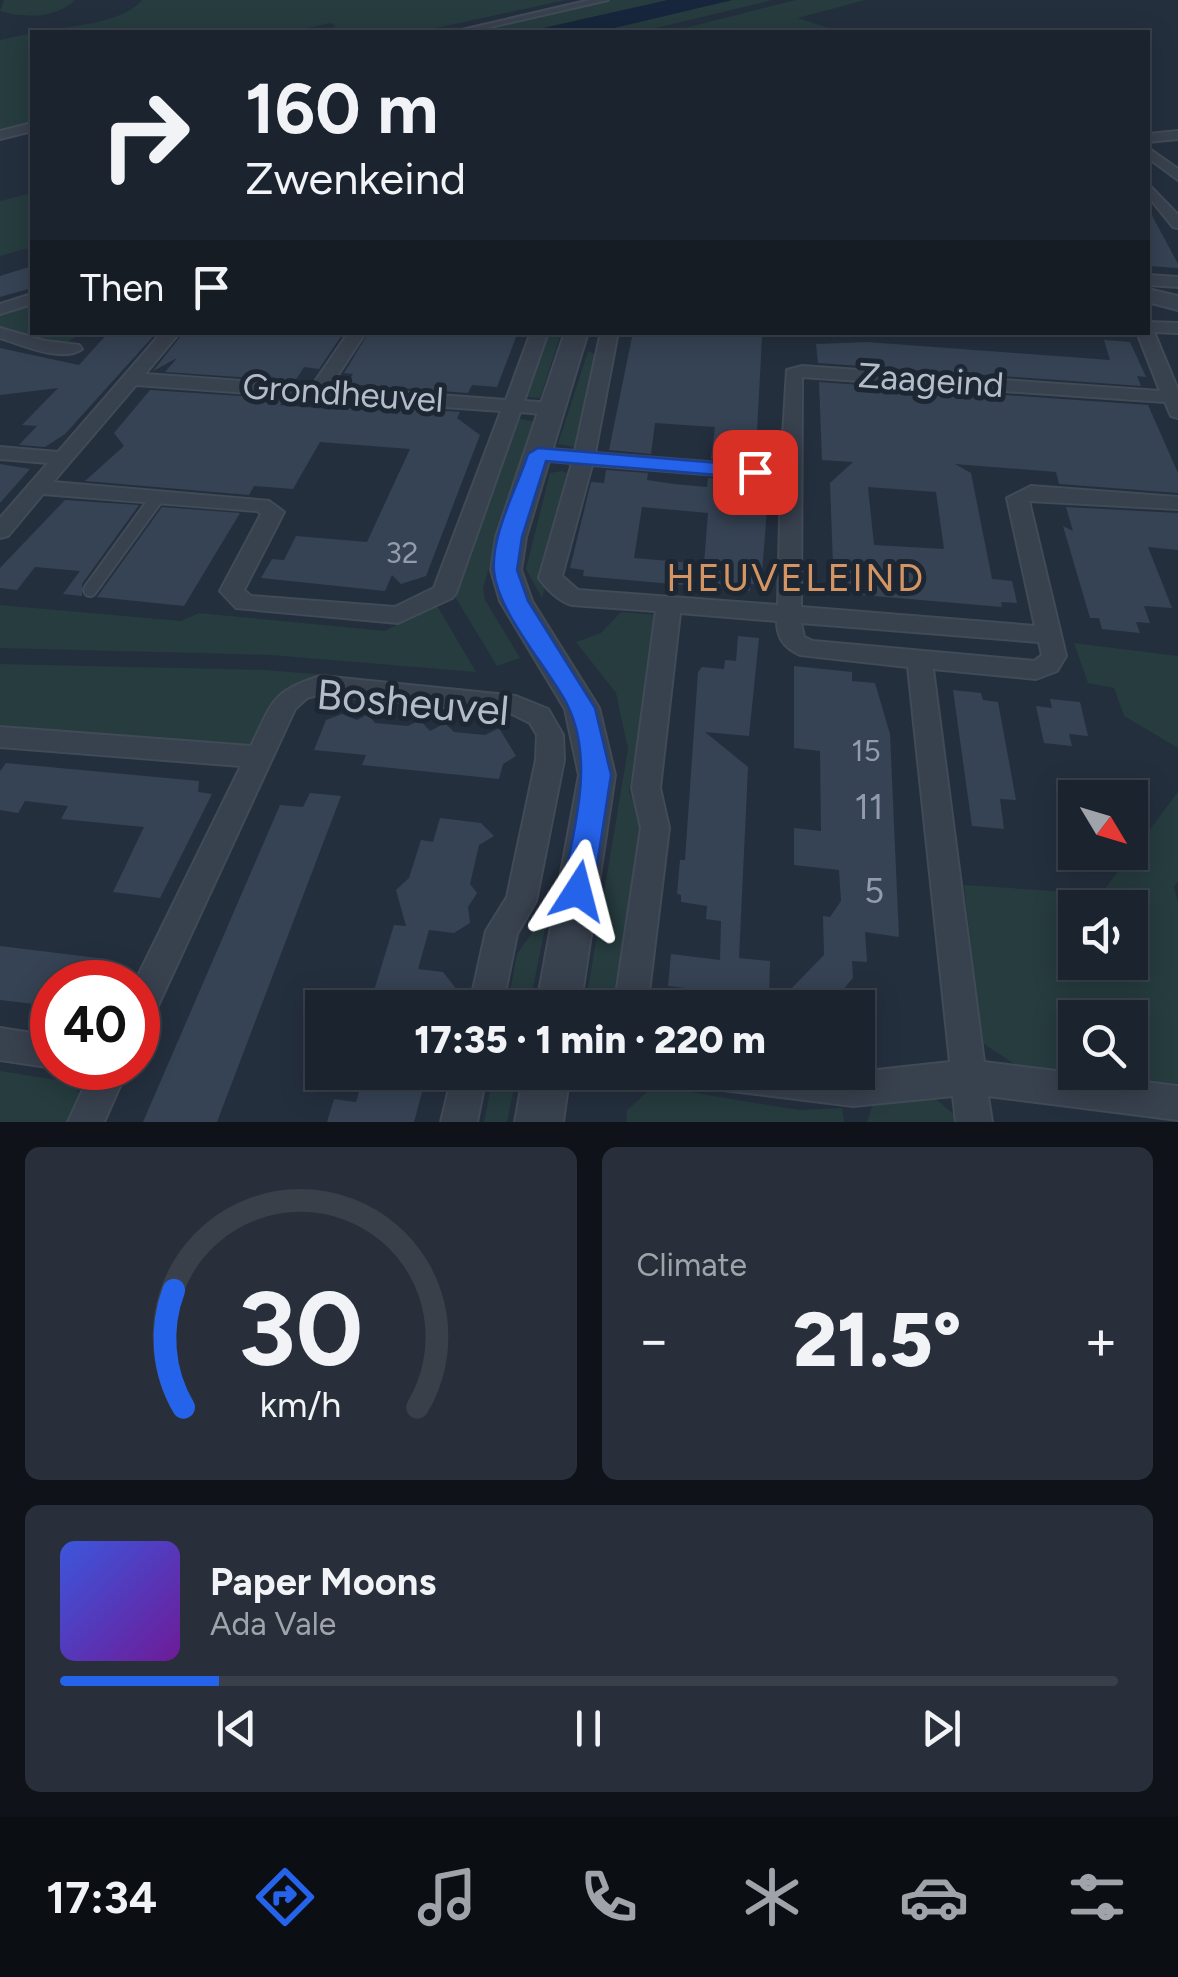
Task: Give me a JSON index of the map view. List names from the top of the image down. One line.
{"streets":{"street":["Zaageind","Grondheuvel","Bosheuvel"]},"districts":["HEUVELEIND"],"house_numbers":["32","15","11","5"],"north":"bottom right","page":{"turn":["160 m","Zwenkeind"],"then":"Then","limit":"40","trip":"17:35 · 1 min · 220 m","tile":"Climate","heat":["−","21.5°","+"],"song":["Paper Moons","Ada Vale"],"tabs":"17:34","gauge":["30","km/h"]}}
